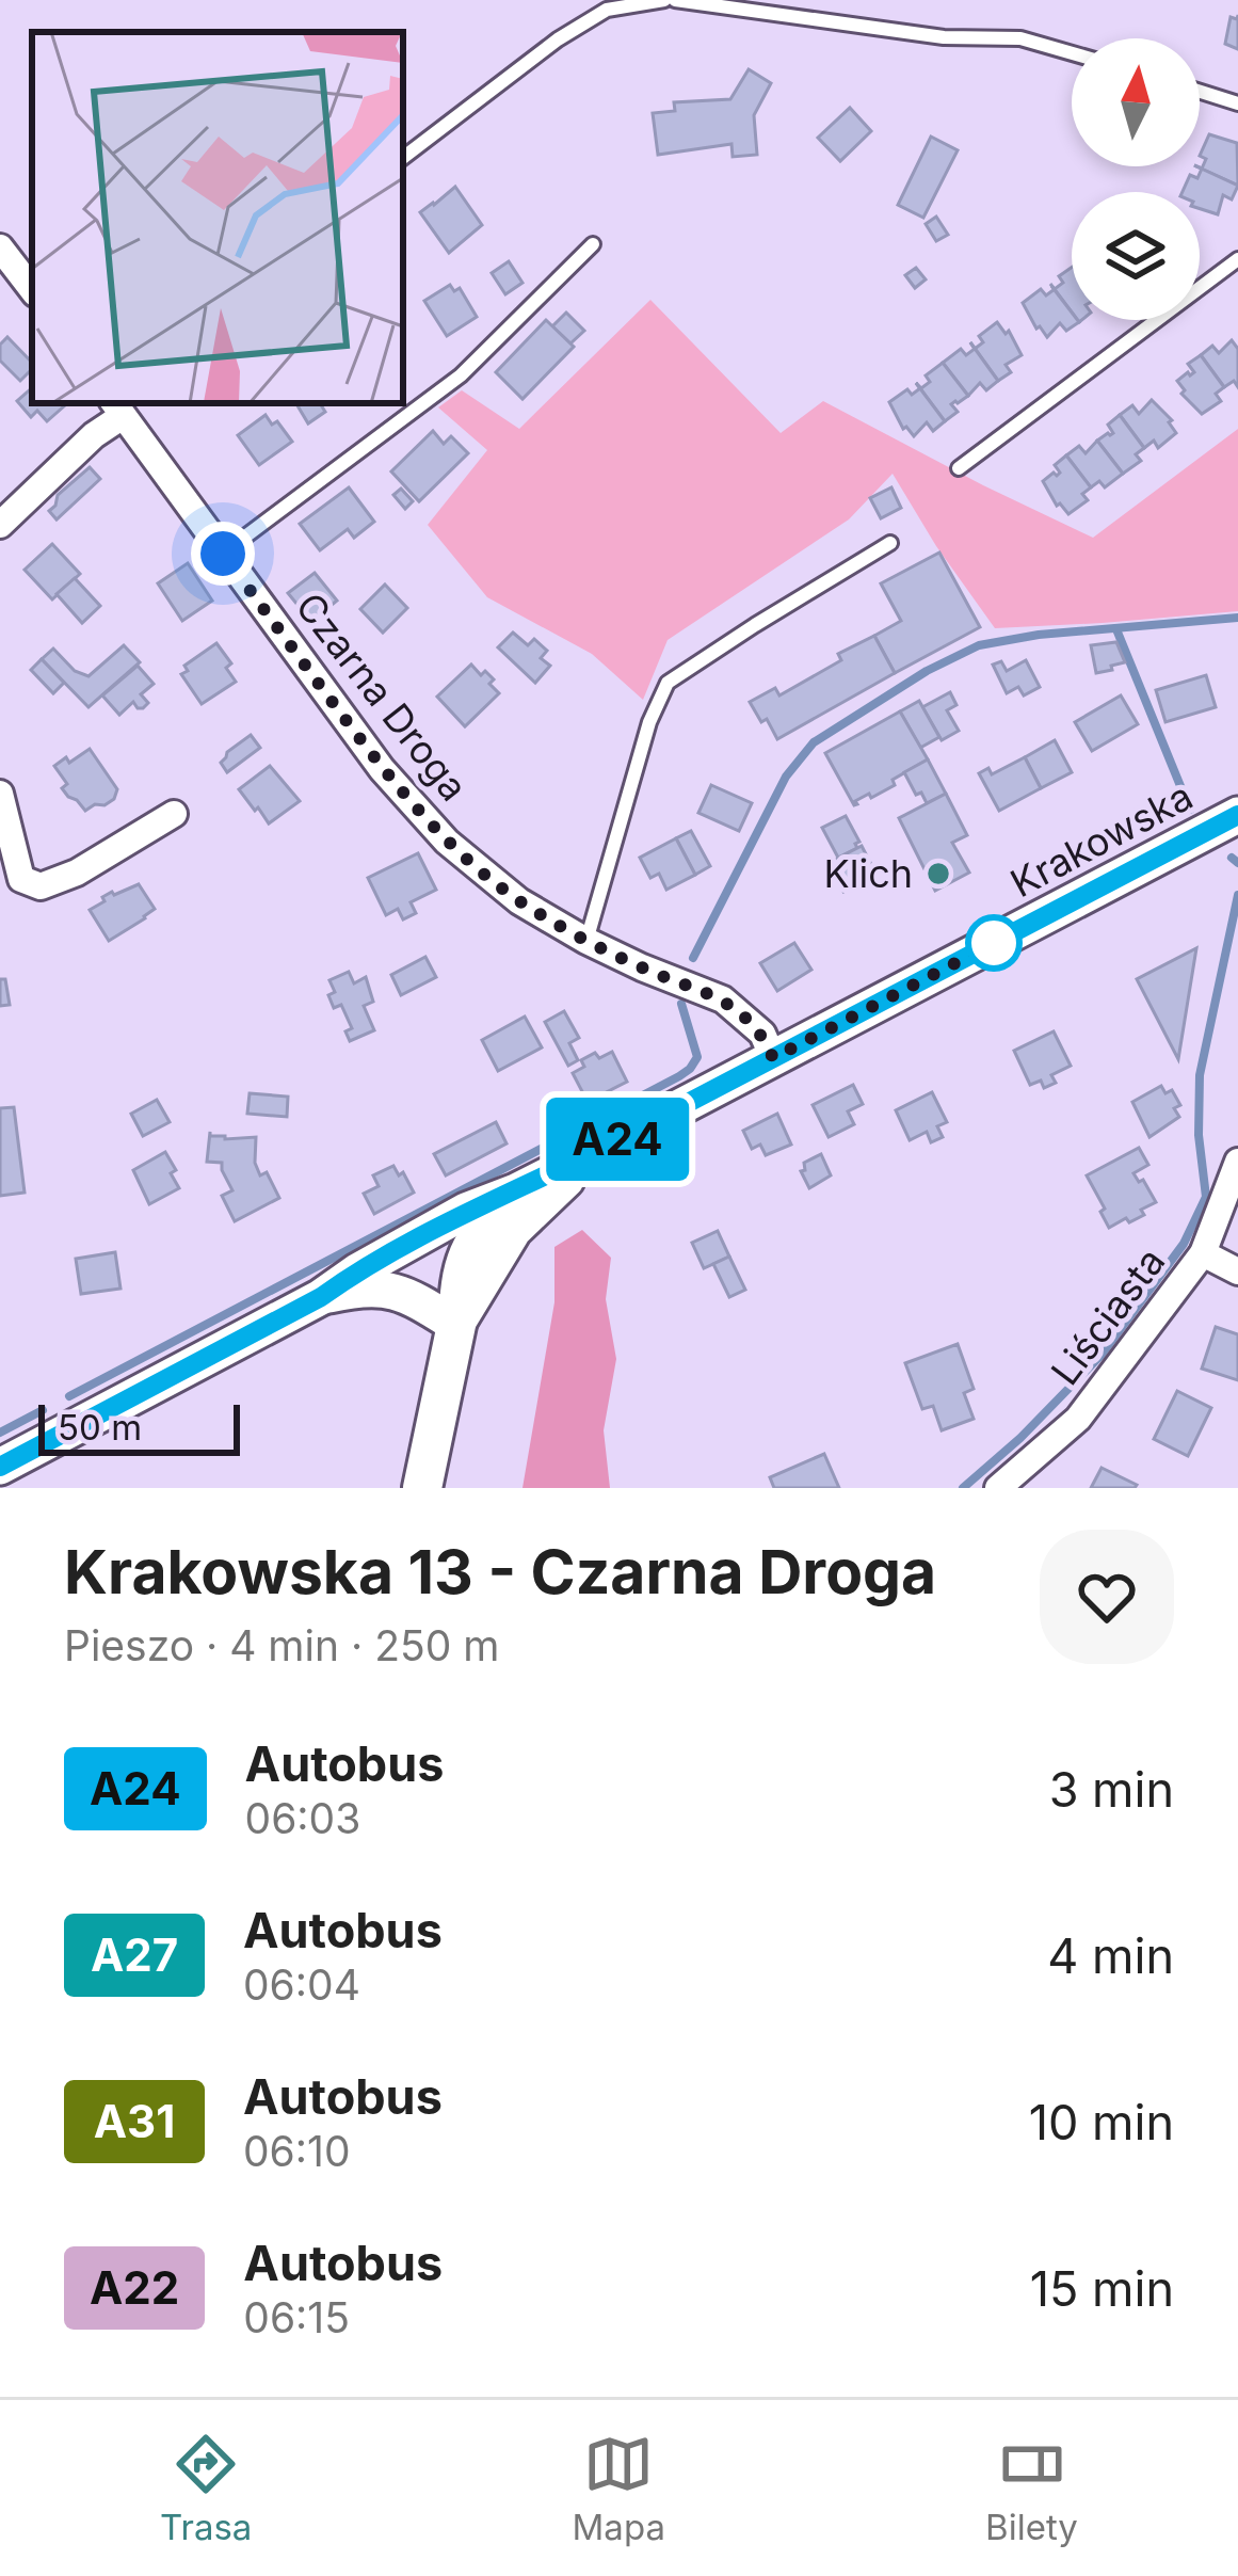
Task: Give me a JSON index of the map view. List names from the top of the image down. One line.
{"streets":{"main road":["Krakowska"],"street":["Czarna Droga","Liściasta"]},"crossings":[["Czarna Droga","Krakowska"]],"places":["Klich"],"lines":["bus line A24"],"scale_bar":"50 m","north":"top","page":{"on_map":"A24","scale":"50 m","heading":["Krakowska 13 - Czarna Droga","Pieszo · 4 min · 250 m"],"list":[{"mark":"A24","name":"Autobus","note":"06:03","value":"3 min"},{"mark":"A27","name":"Autobus","note":"06:04","value":"4 min"},{"mark":"A31","name":"Autobus","note":"06:10","value":"10 min"},{"mark":"A22","name":"Autobus","note":"06:15","value":"15 min"}],"tabs":["Trasa","Mapa","Bilety"]}}
